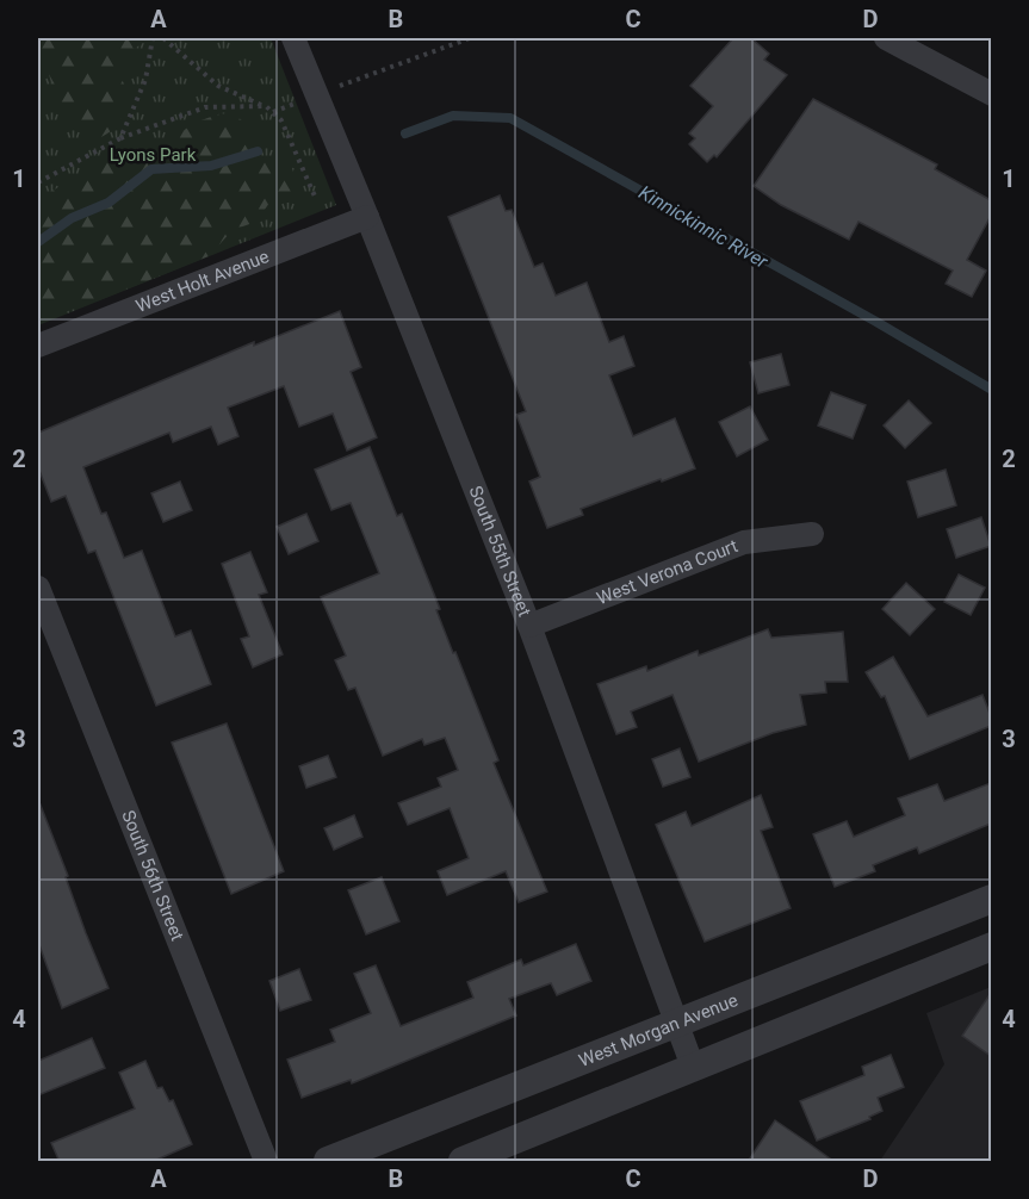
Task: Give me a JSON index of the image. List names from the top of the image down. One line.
{"streets":{"street":["West Holt Avenue","South 55th Street","West Verona Court","South 56th Street","West Morgan Avenue"]},"crossings":[["West Holt Avenue","South 55th Street"],["South 55th Street","West Verona Court"],["South 55th Street","West Morgan Avenue"]],"water":["Kinnickinnic River"],"parks":["Lyons Park"],"grid":{"columns":["A","B","C","D"],"rows":["1","2","3","4"]}}
